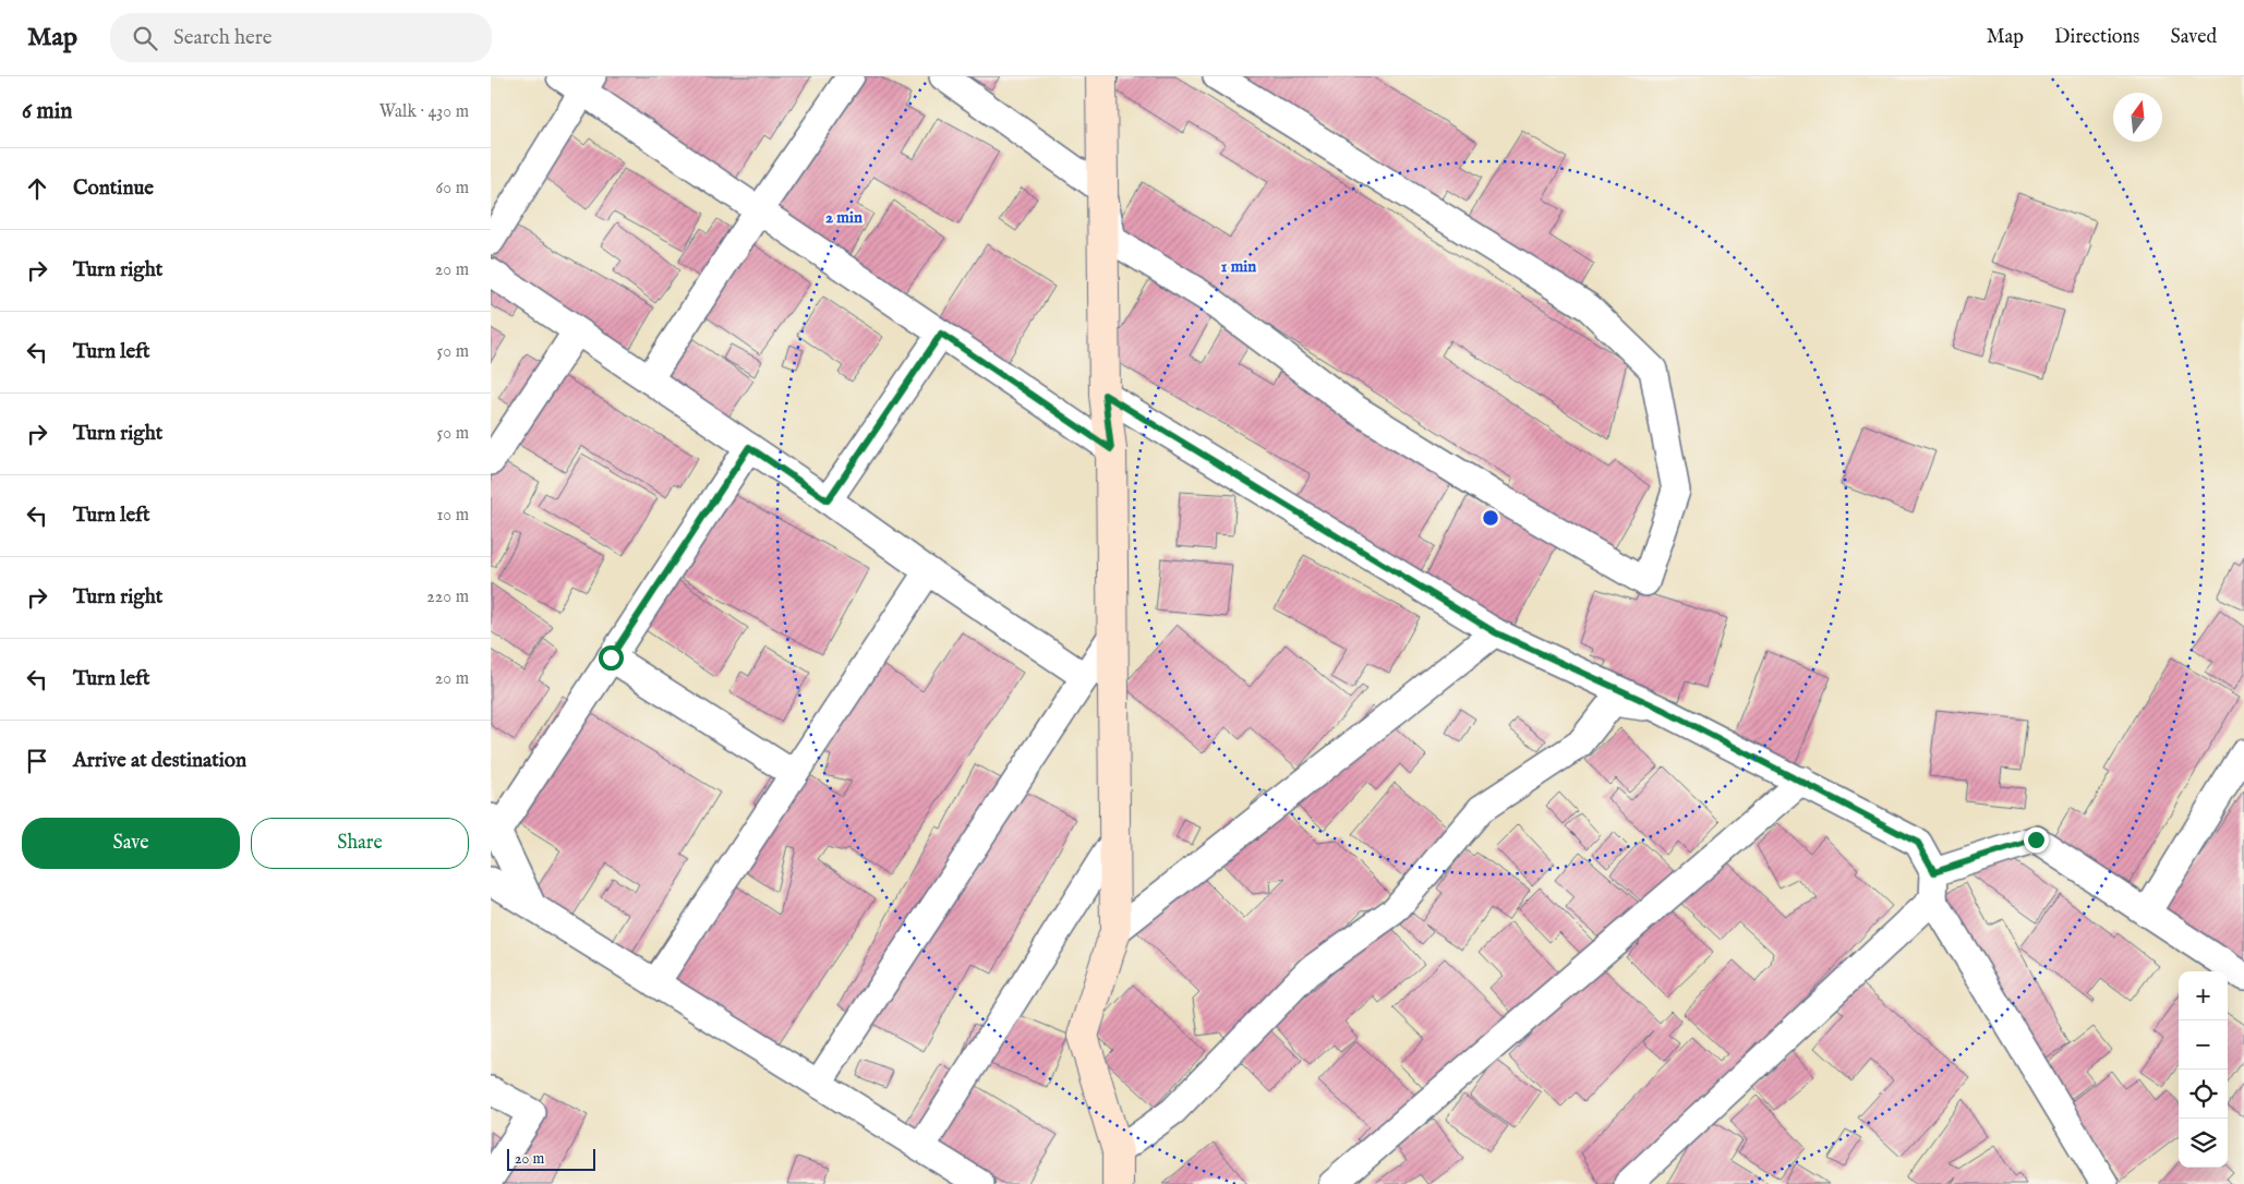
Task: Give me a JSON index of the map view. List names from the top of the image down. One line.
{"scale_bar":"20 m","north":"top","page":{"header":"Map","search":"Search here","nav":["Map","Directions","Saved"],"heading":["6 min","Walk · 430 m"],"list":[["Continue","60 m"],["Turn right","20 m"],["Turn left","50 m"],["Turn right","50 m"],["Turn left","10 m"],["Turn right","220 m"],["Turn left","20 m"],"Arrive at destination"],"buttons":["Save","Share"],"map_buttons":["+","−"],"scale":"20 m"},"rings":["2 min","1 min"]}
